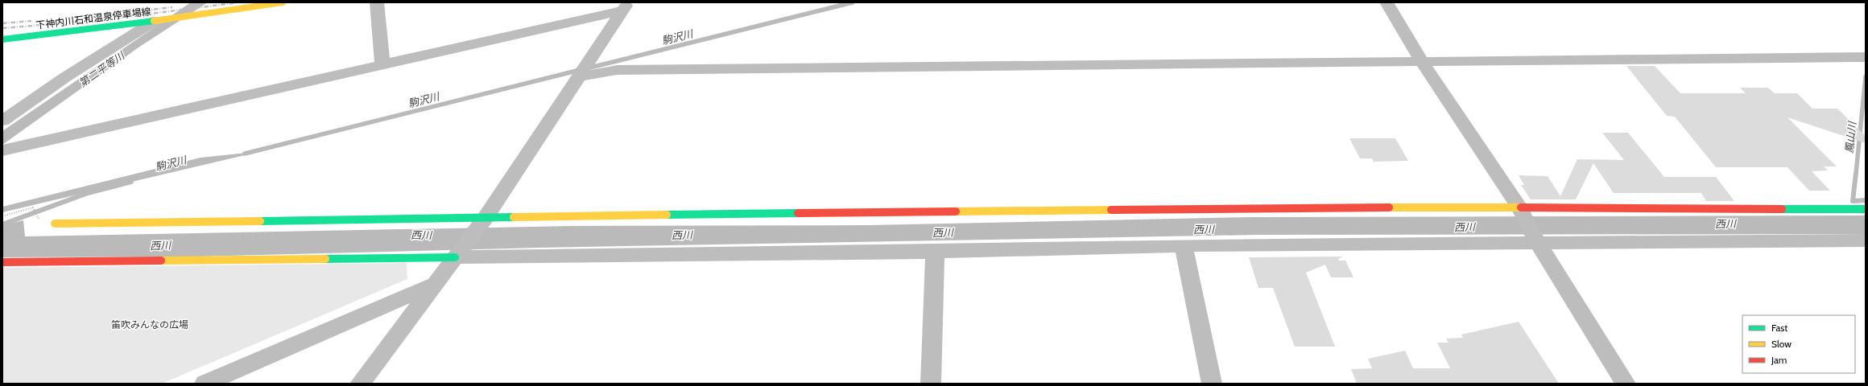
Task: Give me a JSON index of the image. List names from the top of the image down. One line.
{"streets":{"street":["下神内川石和温泉停車場線"]},"water":["駒沢川","第二平等川","鳳山川","西川"],"parks":["笛吹みんなの広場"],"legend":["Fast","Slow","Jam"]}
